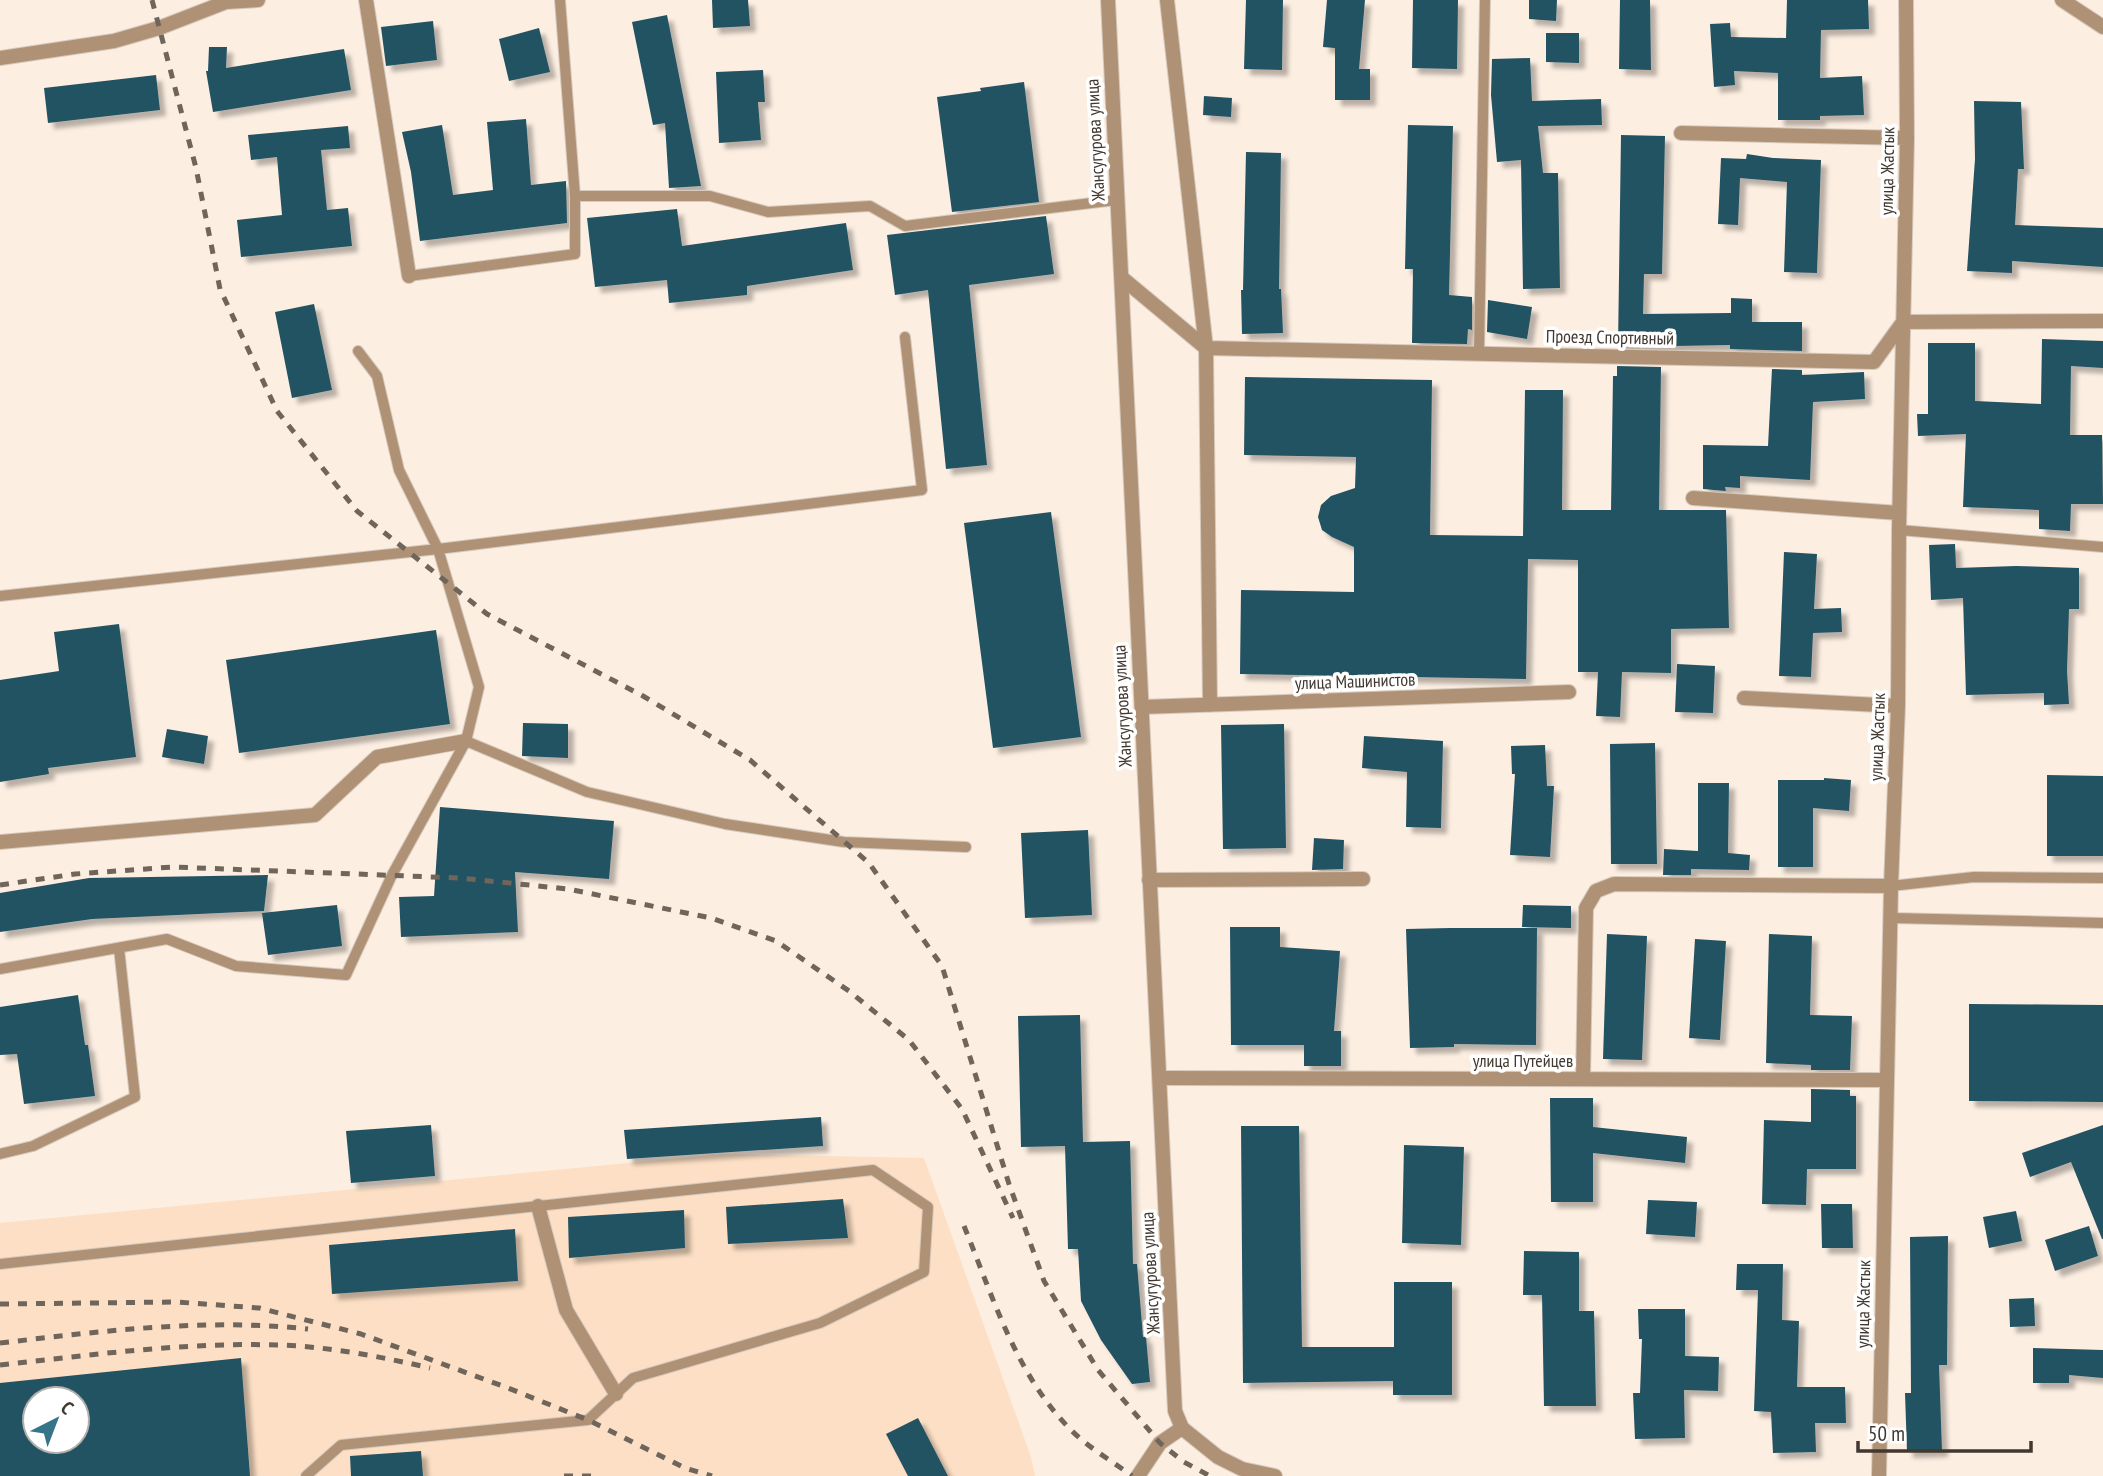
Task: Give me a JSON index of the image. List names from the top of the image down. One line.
{"streets":{"street":["Жансугурова улица","улица Жастык","Проезд Спортивный","улица Машинистов","улица Путейцев"]},"crossings":[["Жансугурова улица","улица Машинистов"],["Жансугурова улица","улица Путейцев"],["улица Жастык","Проезд Спортивный"],["улица Жастык","улица Путейцев"]],"scale_bar":"50 m","north":"top right"}
